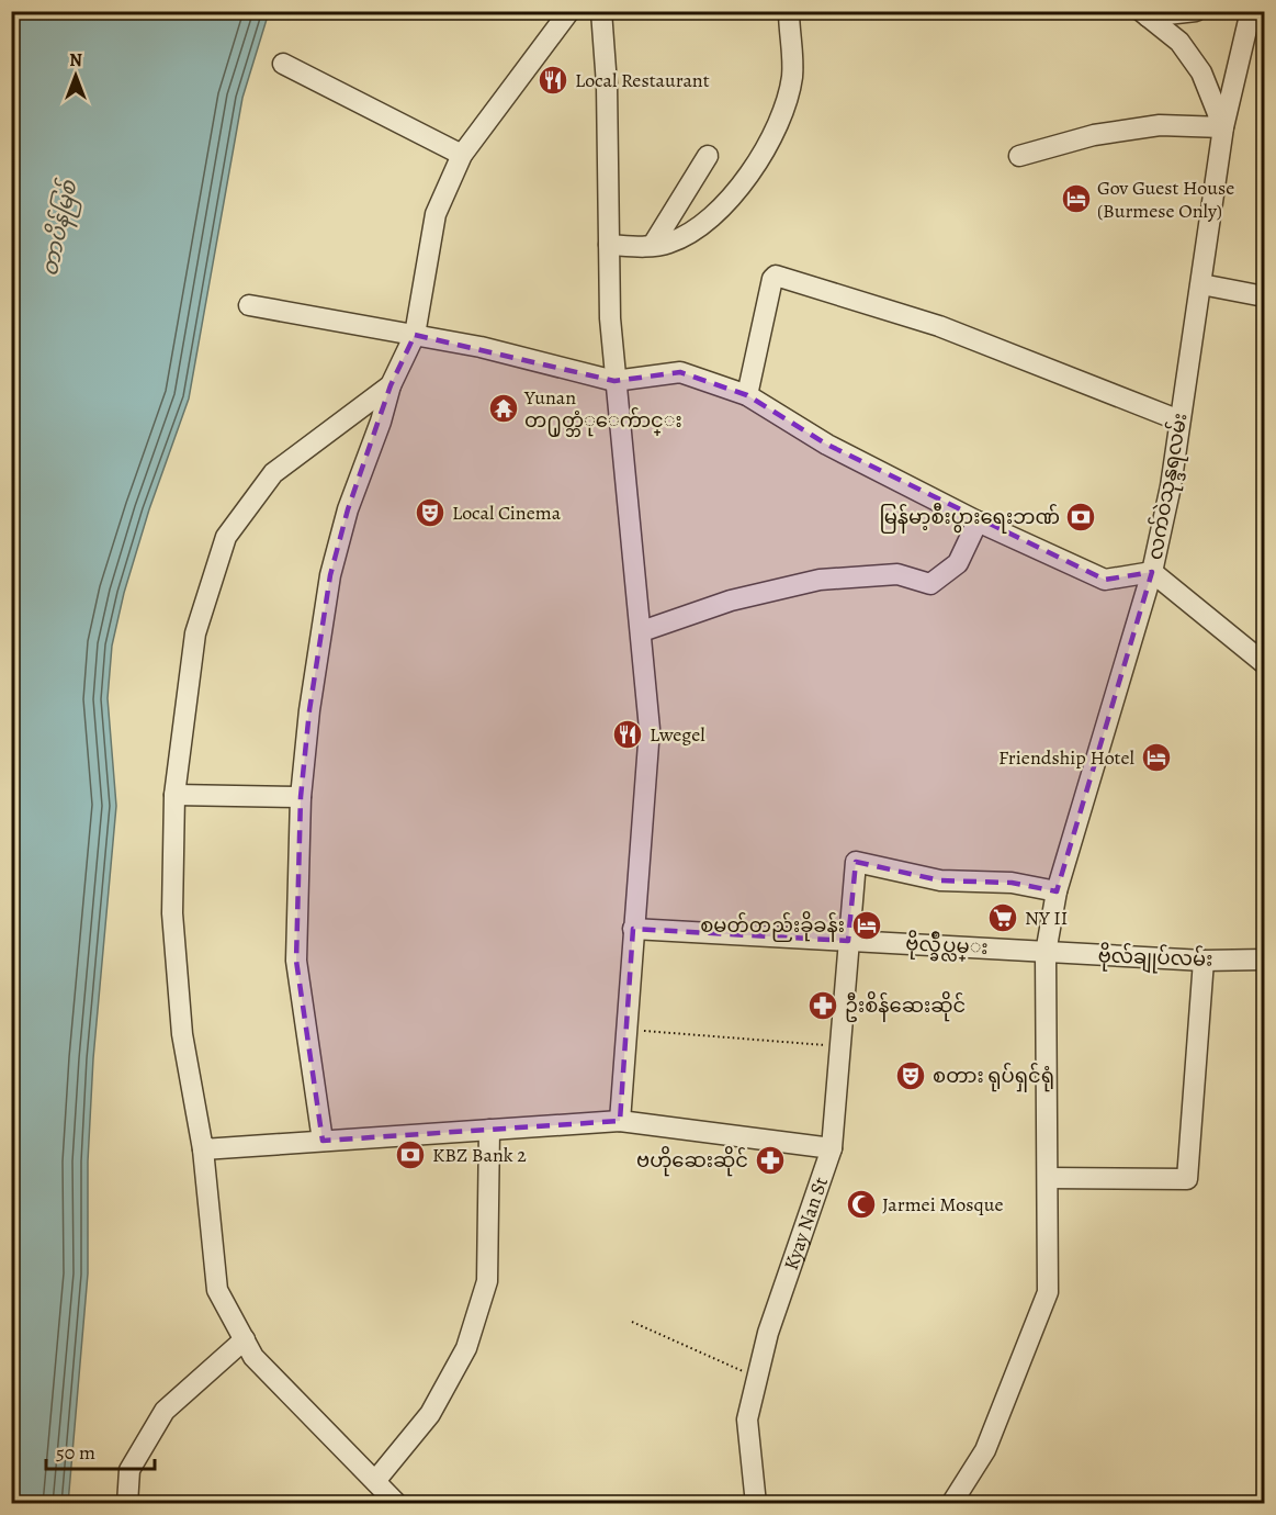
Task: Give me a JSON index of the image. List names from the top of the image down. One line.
{"streets":{"street":["လက်ဝဲသုန္ဒရလမ်း","ဗိုလ္ခ်ဳပ္လမ္း","ဗိုလ်ချုပ်လမ်း","Kyay Nan St"]},"crossings":[["လက်ဝဲသုန္ဒရလမ်း","ဗိုလ္ခ်ဳပ္လမ္း"],["လက်ဝဲသုန္ဒရလမ်း","ဗိုလ်ချုပ်လမ်း"],["လက်ဝဲသုန္ဒရလမ်း","Kyay Nan St"],["ဗိုလ္ခ်ဳပ္လမ္း","ဗိုလ်ချုပ်လမ်း"],["ဗိုလ္ခ်ဳပ္လမ္း","Kyay Nan St"]],"water":["တာပိန်မြစ်"],"places":{"restaurant":["Local Restaurant","Lwegel"],"hotel":["Gov Guest House (Burmese Only)","Friendship Hotel","စမတ်တည်းခိုခန်း"],"temple":["Yunan တ႐ုတ္ဘံုေက်ာင္း"],"theatre":["Local Cinema","စတား ရုပ်ရှင်ရုံ"],"bank":["မြန်မာ့စီးပွားရေးဘဏ်","KBZ Bank 2"],"supermarket":["NY II"],"pharmacy":["ဦးစိန်ဆေးဆိုင်","ဗဟိုဆေးဆိုင်"],"mosque":["Jarmei Mosque"]},"scale_bar":"50 m","north":"top"}
